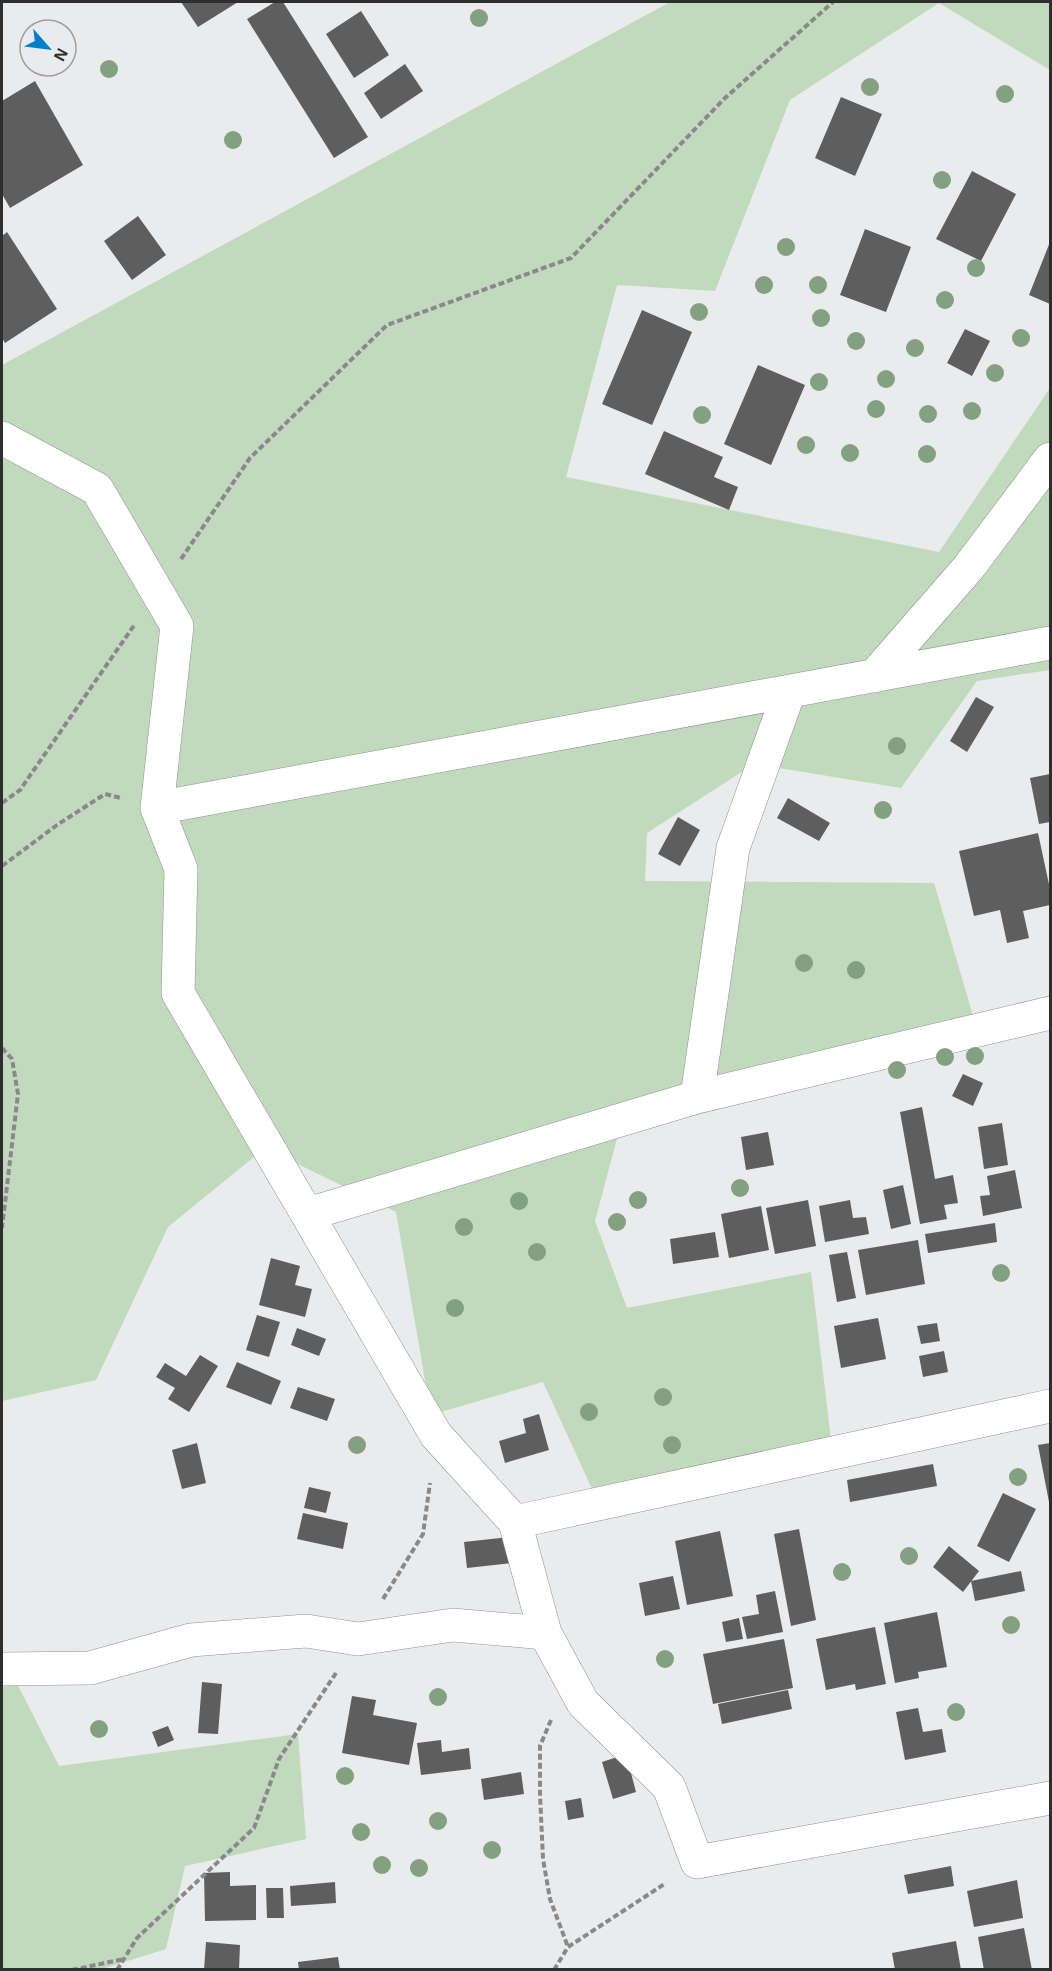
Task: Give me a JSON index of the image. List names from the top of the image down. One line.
{"north":"bottom right"}
